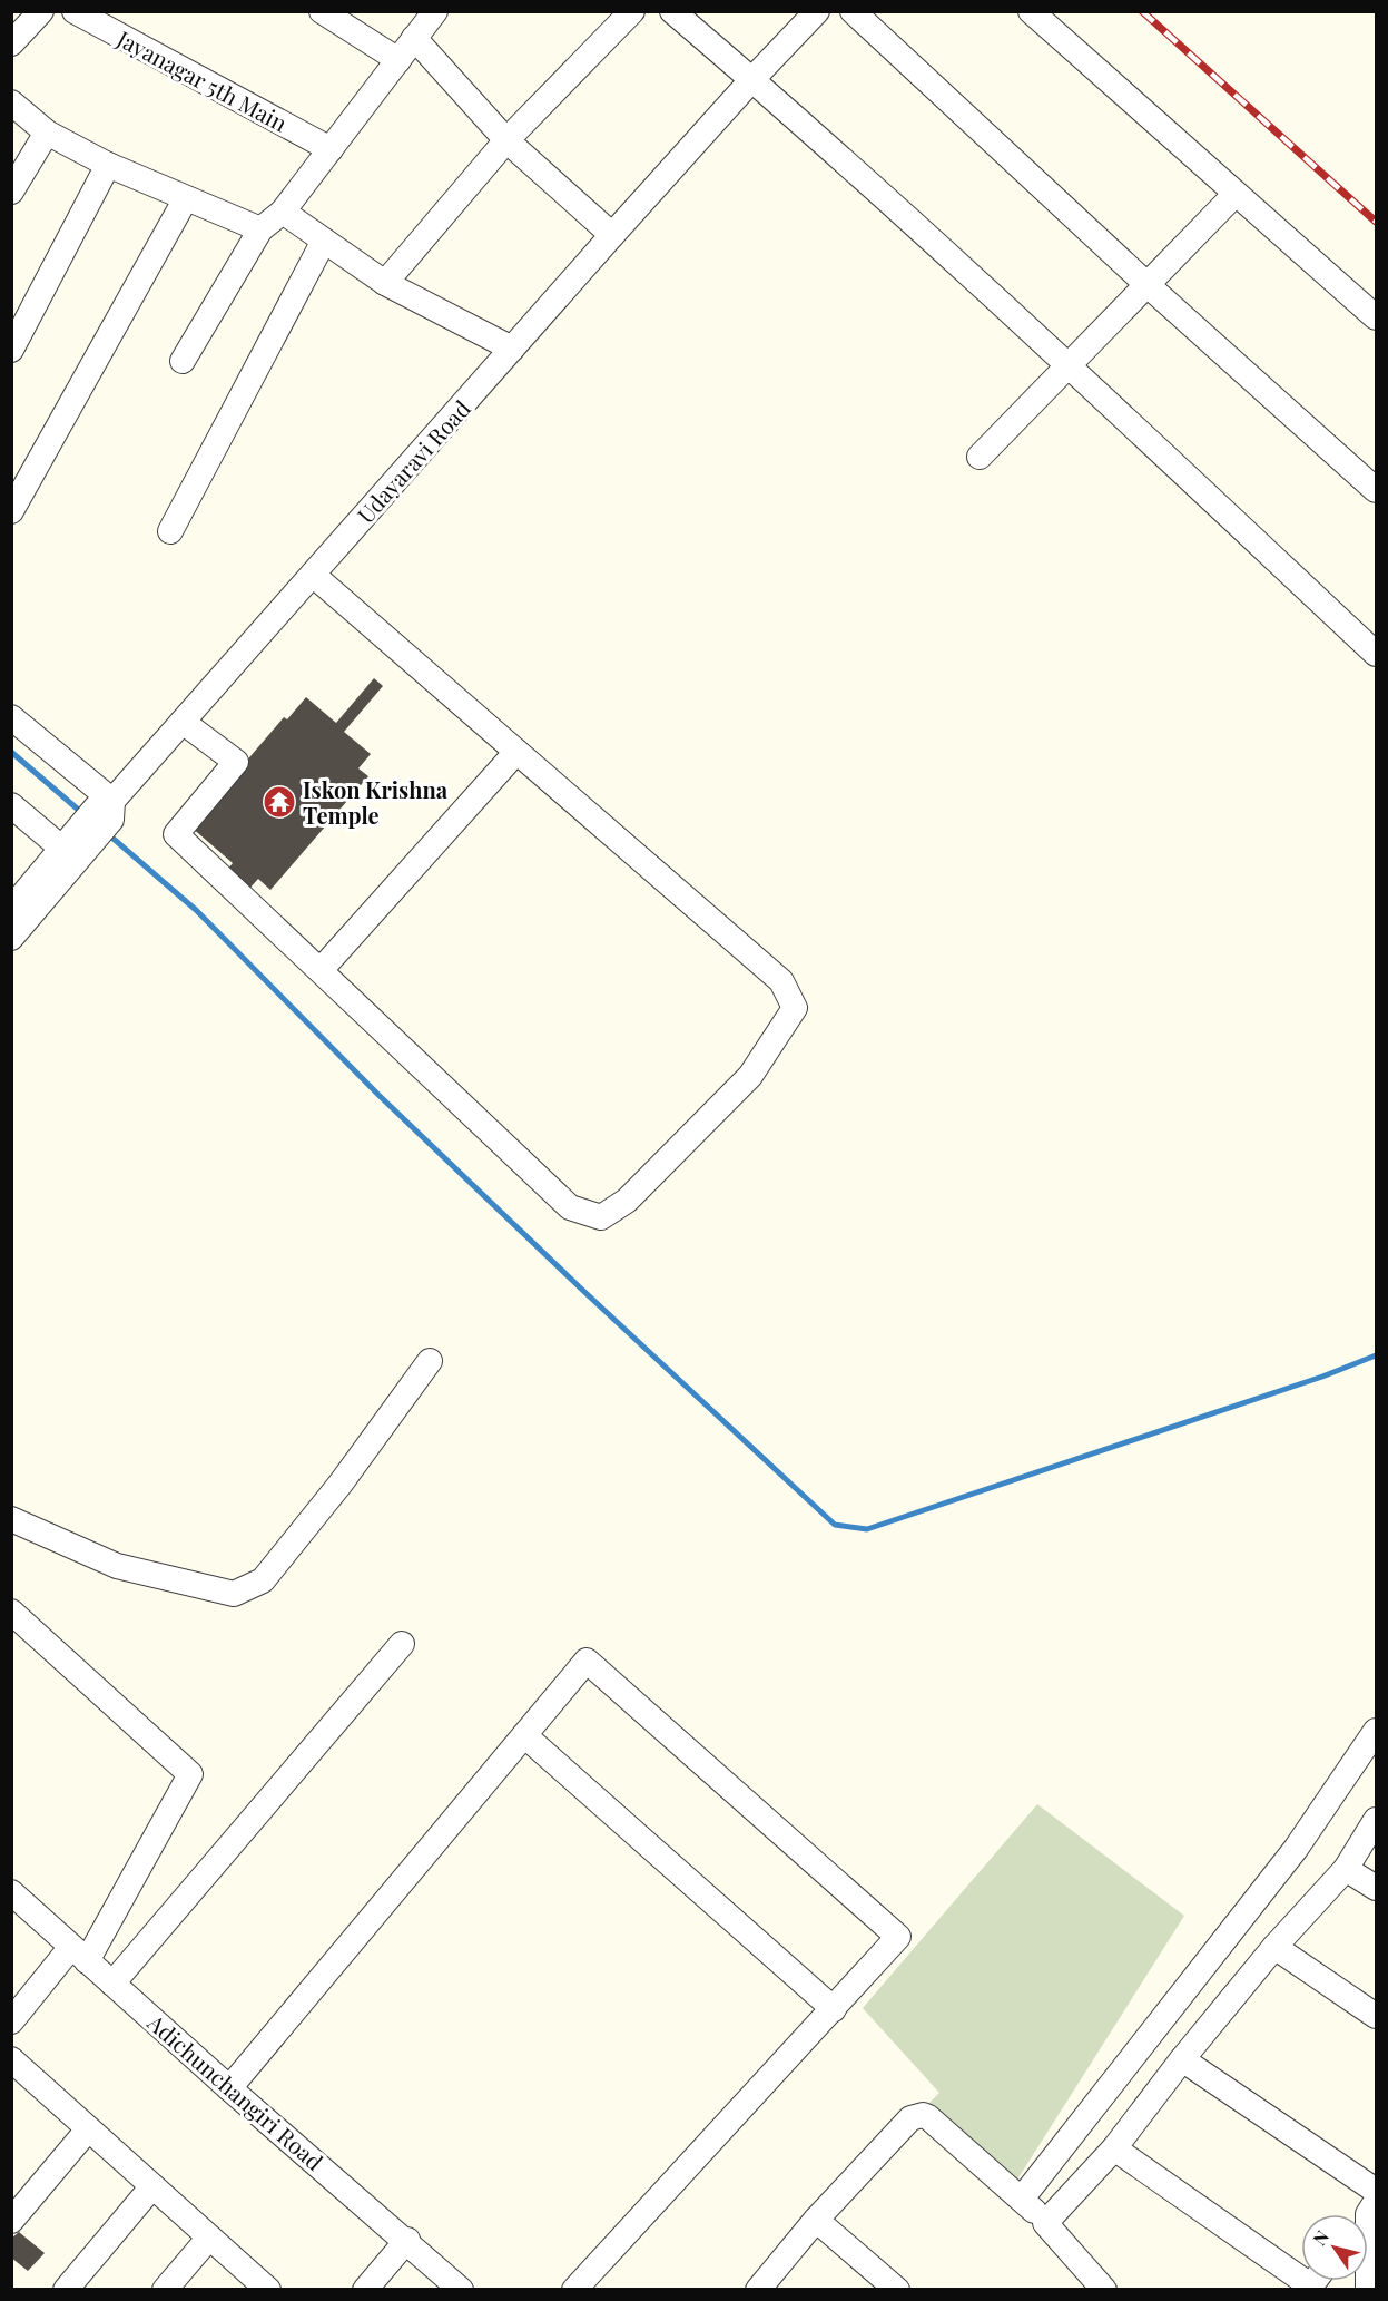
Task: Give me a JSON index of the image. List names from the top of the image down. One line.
{"streets":{"street":["Jayanagar 5th Main","Udayaravi Road","Adichunchangiri Road"]},"places":{"temple":["Iskon Krishna Temple"]},"north":"top left"}
